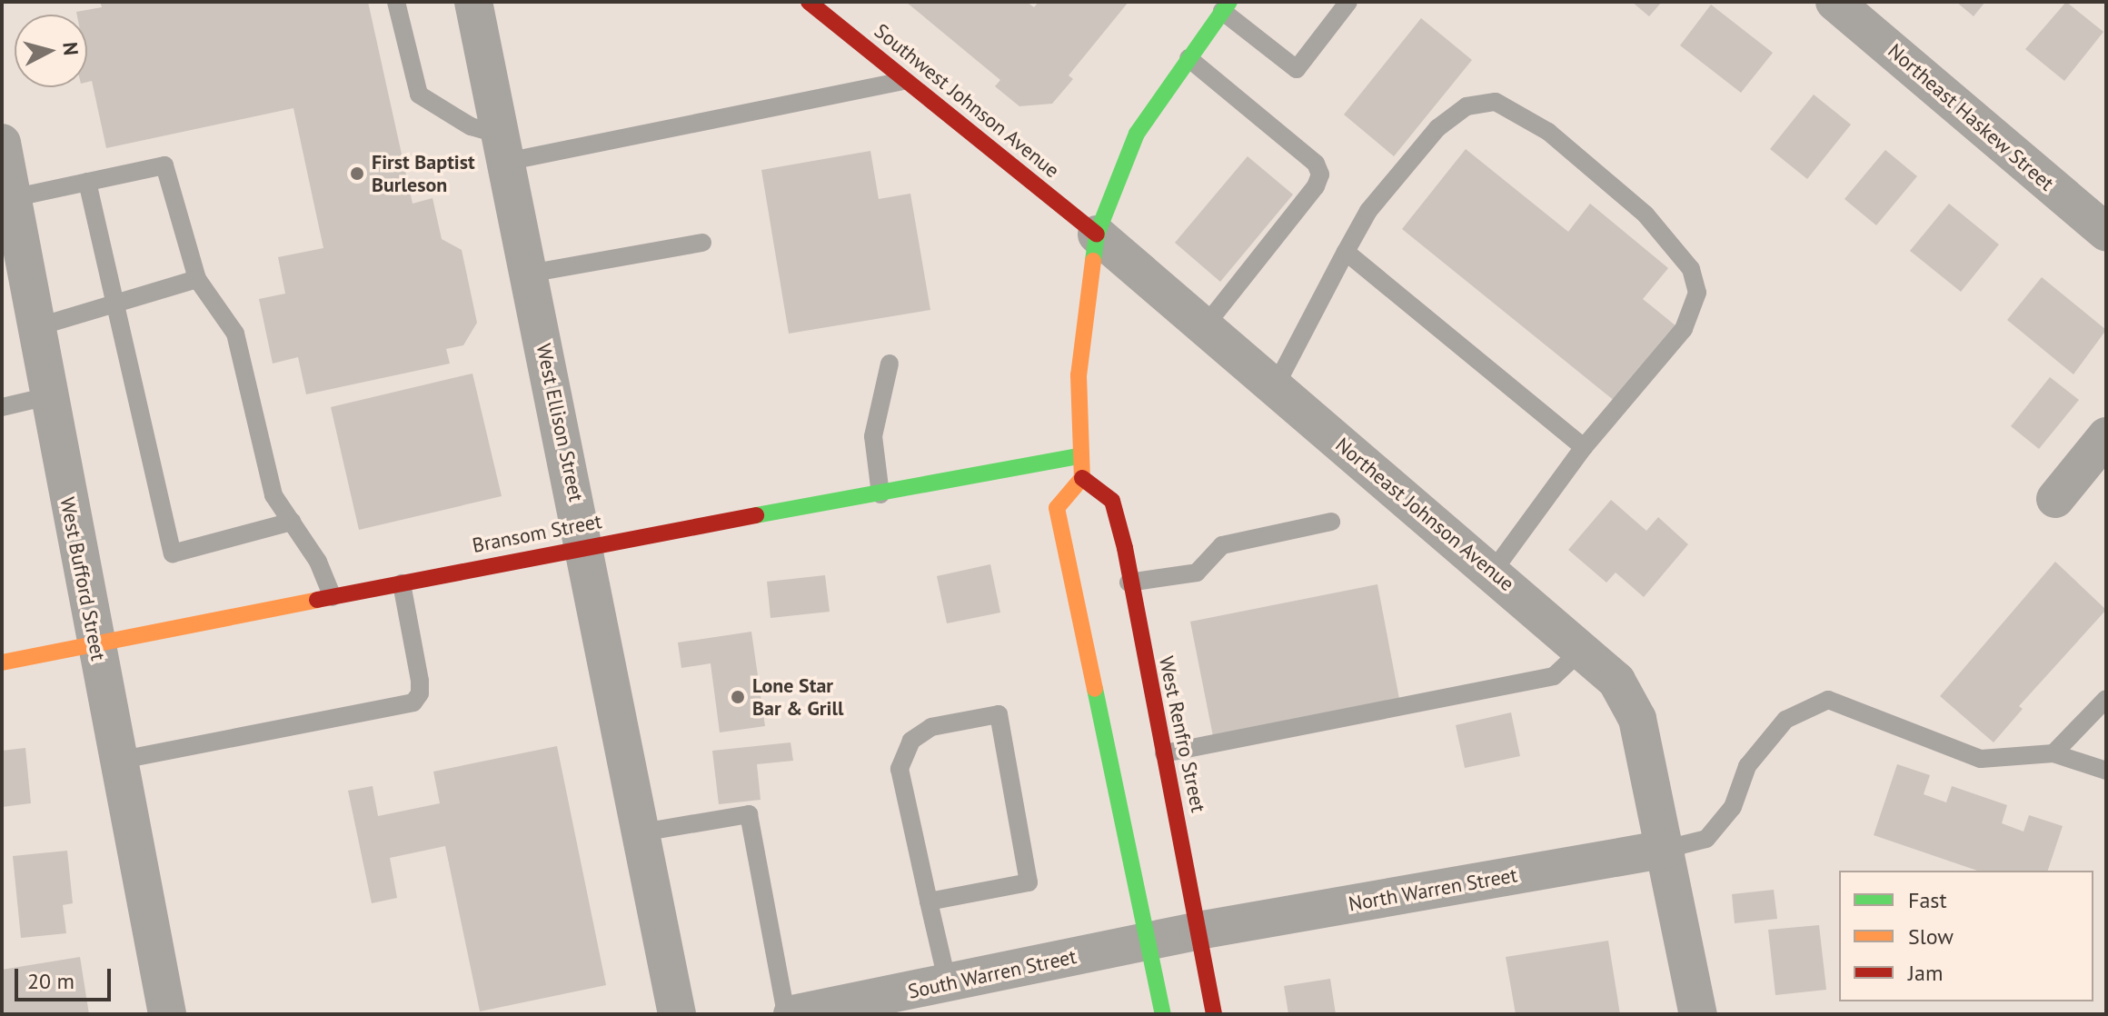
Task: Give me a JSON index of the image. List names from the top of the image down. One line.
{"streets":{"main road":["Southwest Johnson Avenue","Bransom Street","West Renfro Street"],"street":["Northeast Haskew Street","West Ellison Street","Northeast Johnson Avenue","West Bufford Street","North Warren Street","South Warren Street"]},"crossings":[["Southwest Johnson Avenue","Northeast Johnson Avenue"],["West Ellison Street","Bransom Street"],["Northeast Johnson Avenue","North Warren Street"],["Bransom Street","West Bufford Street"],["West Renfro Street","North Warren Street"],["North Warren Street","South Warren Street"]],"places":["First Baptist Burleson","Lone Star Bar & Grill"],"legend":["Fast","Slow","Jam"],"scale_bar":"20 m","north":"right"}
